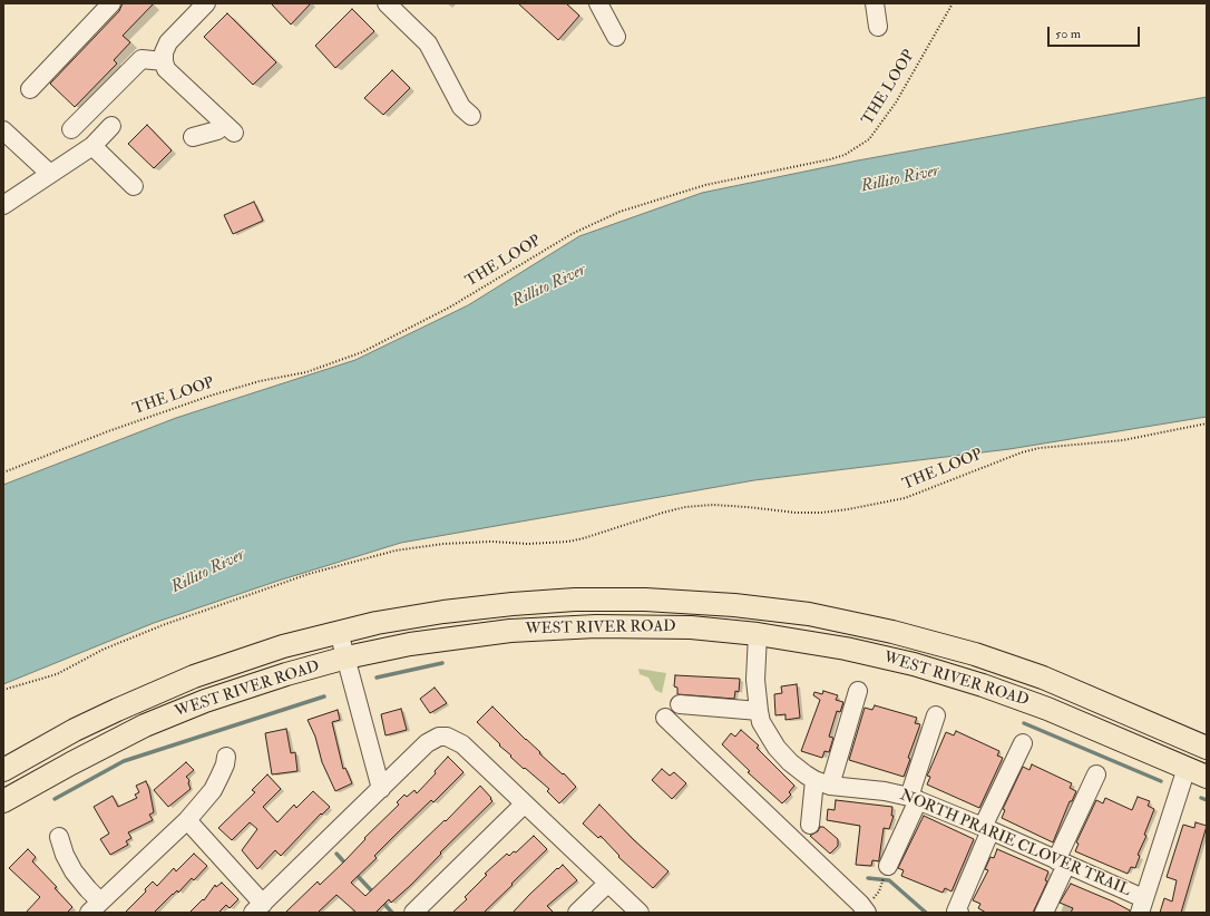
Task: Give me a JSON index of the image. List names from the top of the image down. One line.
{"streets":{"main road":["WEST RIVER ROAD"],"street":["NORTH PRARIE CLOVER TRAIL"],"path":["THE LOOP"]},"crossings":[["WEST RIVER ROAD","NORTH PRARIE CLOVER TRAIL"]],"water":["Rillito River"],"scale_bar":"50 m"}
